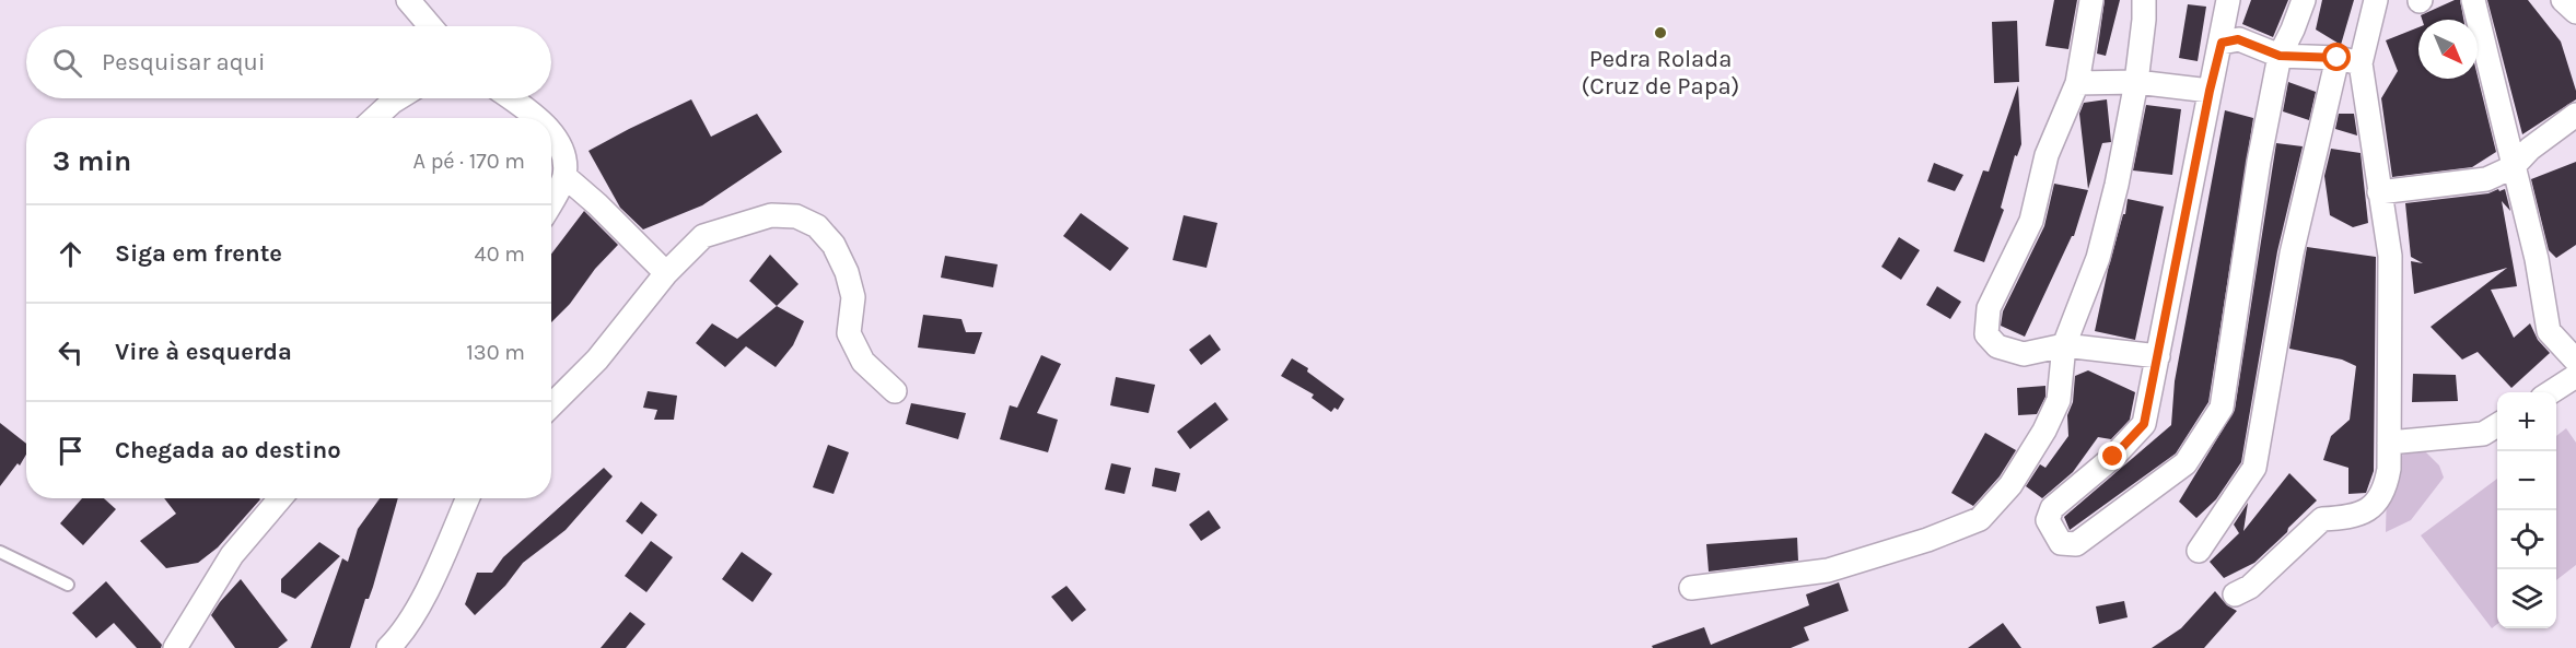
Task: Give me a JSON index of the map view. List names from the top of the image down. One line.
{"places":["Pedra Rolada (Cruz de Papa)"],"north":"bottom right","page":{"search":"Pesquisar aqui","heading":["3 min","A pé · 170 m"],"list":[["Siga em frente","40 m"],["Vire à esquerda","130 m"],"Chegada ao destino"],"map_buttons":["+","−"]}}
